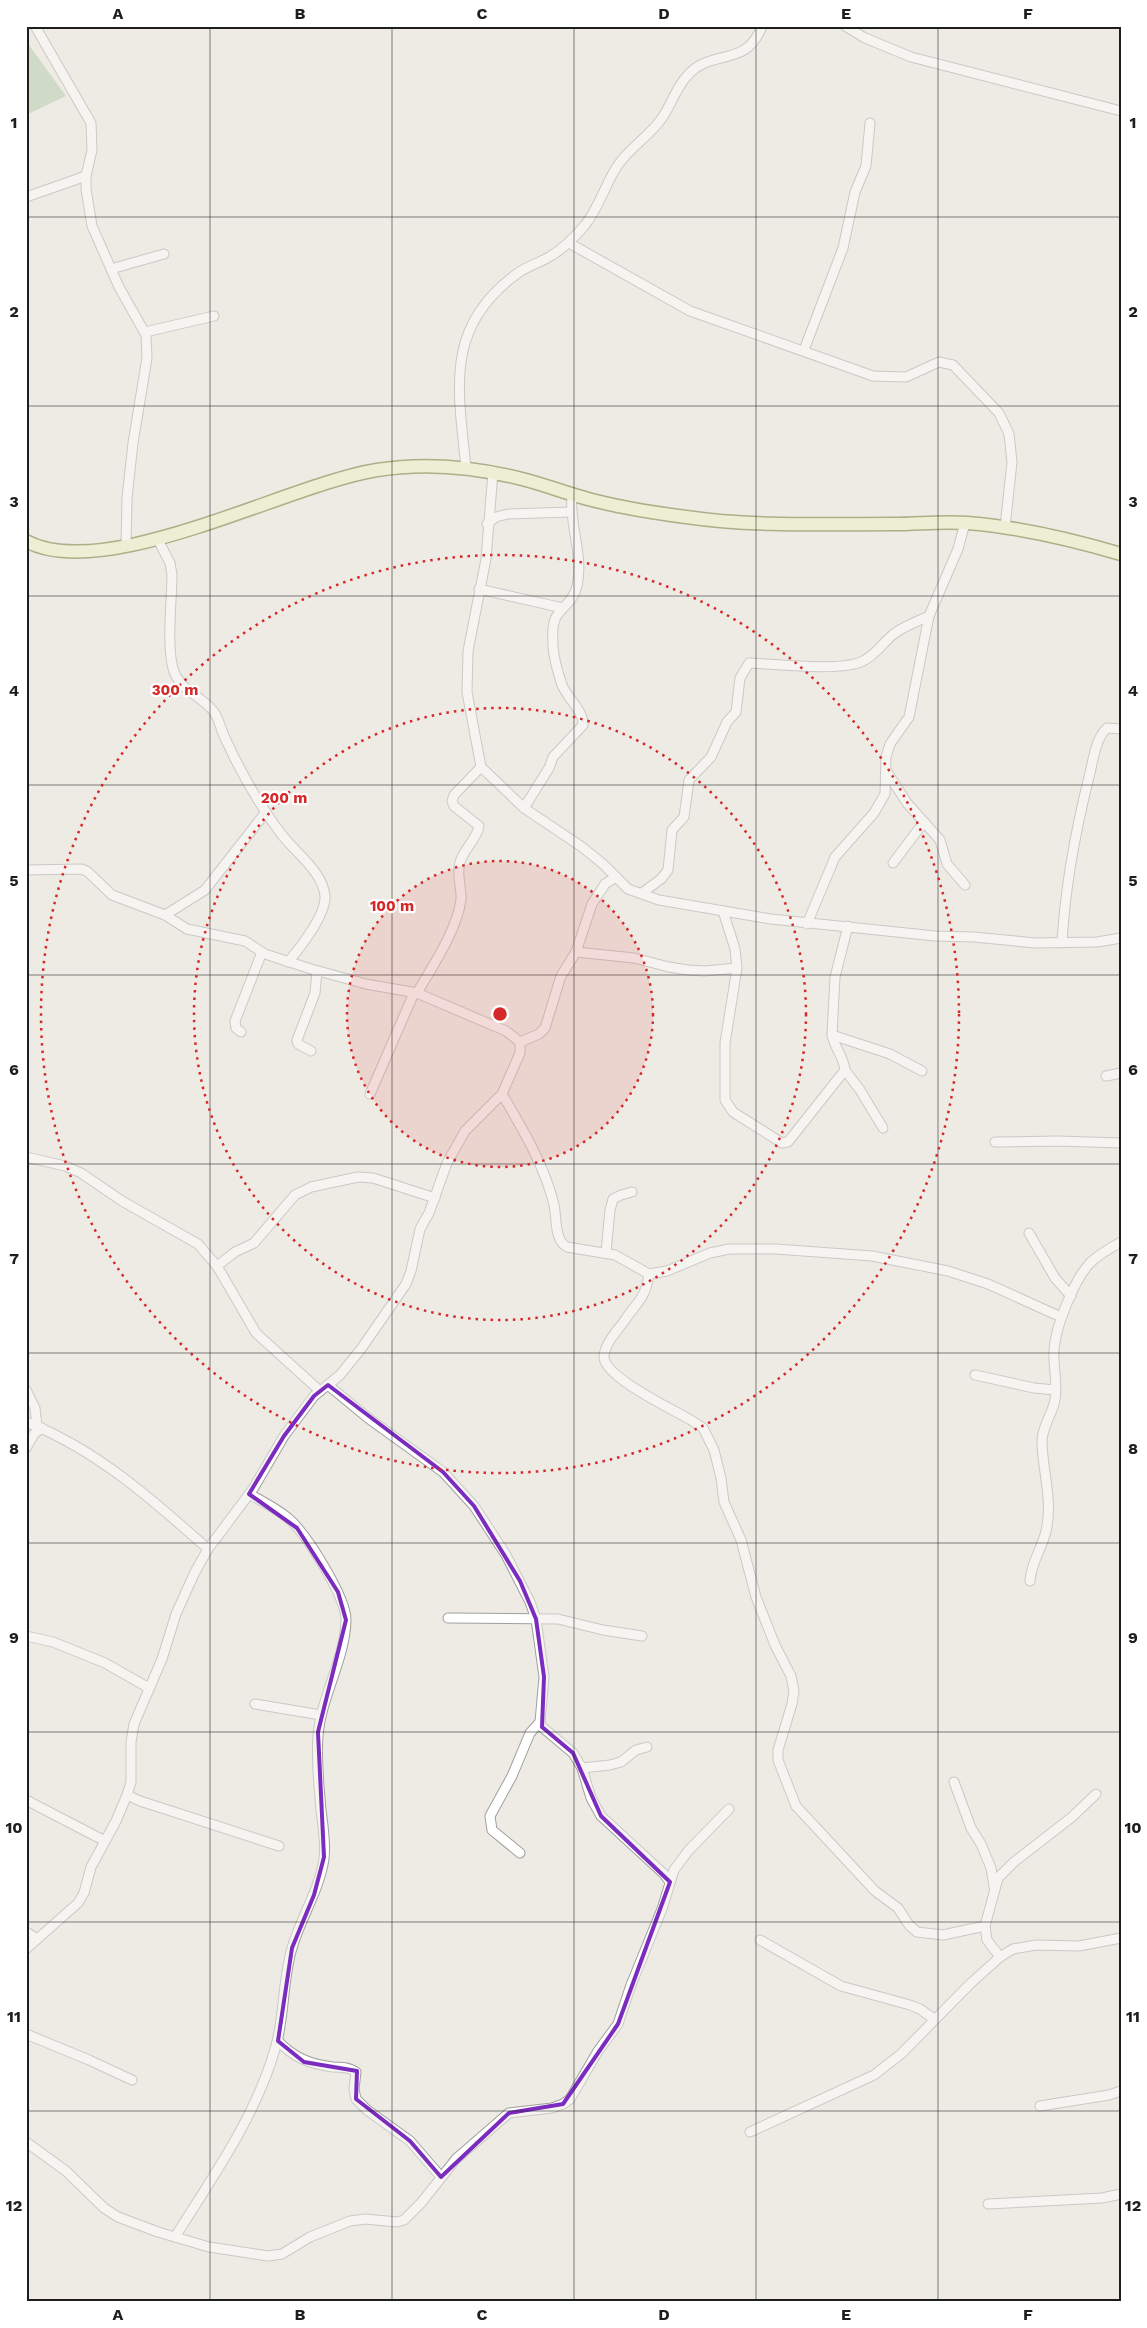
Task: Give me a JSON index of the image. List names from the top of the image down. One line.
{"grid":{"columns":["A","B","C","D","E","F"],"rows":["1","2","3","4","5","6","7","8","9","10","11","12"]},"rings":["300 m","200 m","100 m"]}
